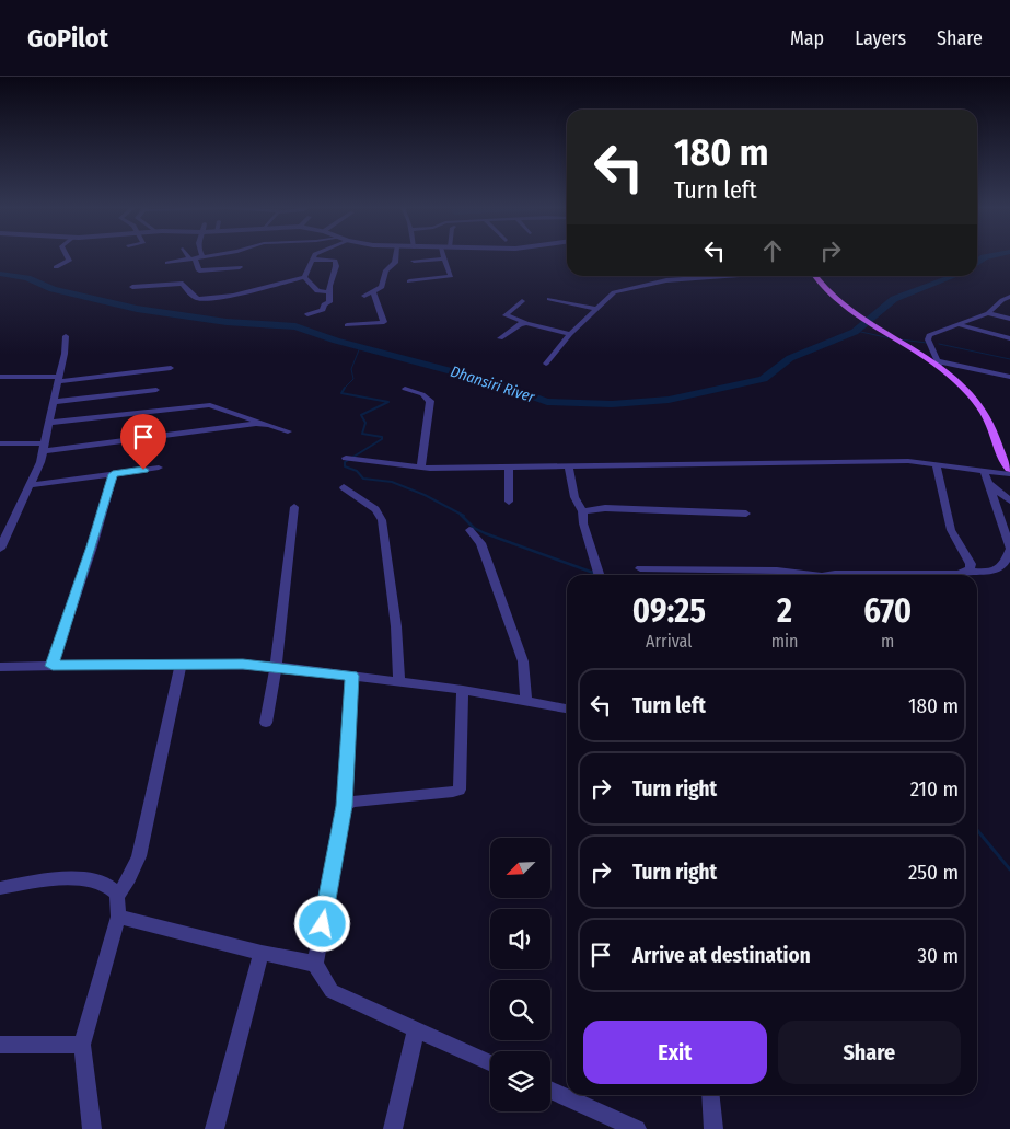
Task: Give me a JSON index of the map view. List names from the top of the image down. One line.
{"water":["Dhansiri River"],"north":"bottom left","page":{"header":"GoPilot","nav":["Map","Layers","Share"],"turn":["180 m","Turn left"],"eta":["09:25","Arrival","2","min","670","m"],"list":[{"name":"Turn left","value":"180 m"},{"name":"Turn right","value":"210 m"},{"name":"Turn right","value":"250 m"},{"name":"Arrive at destination","value":"30 m"}],"buttons":["Exit","Share"]}}
